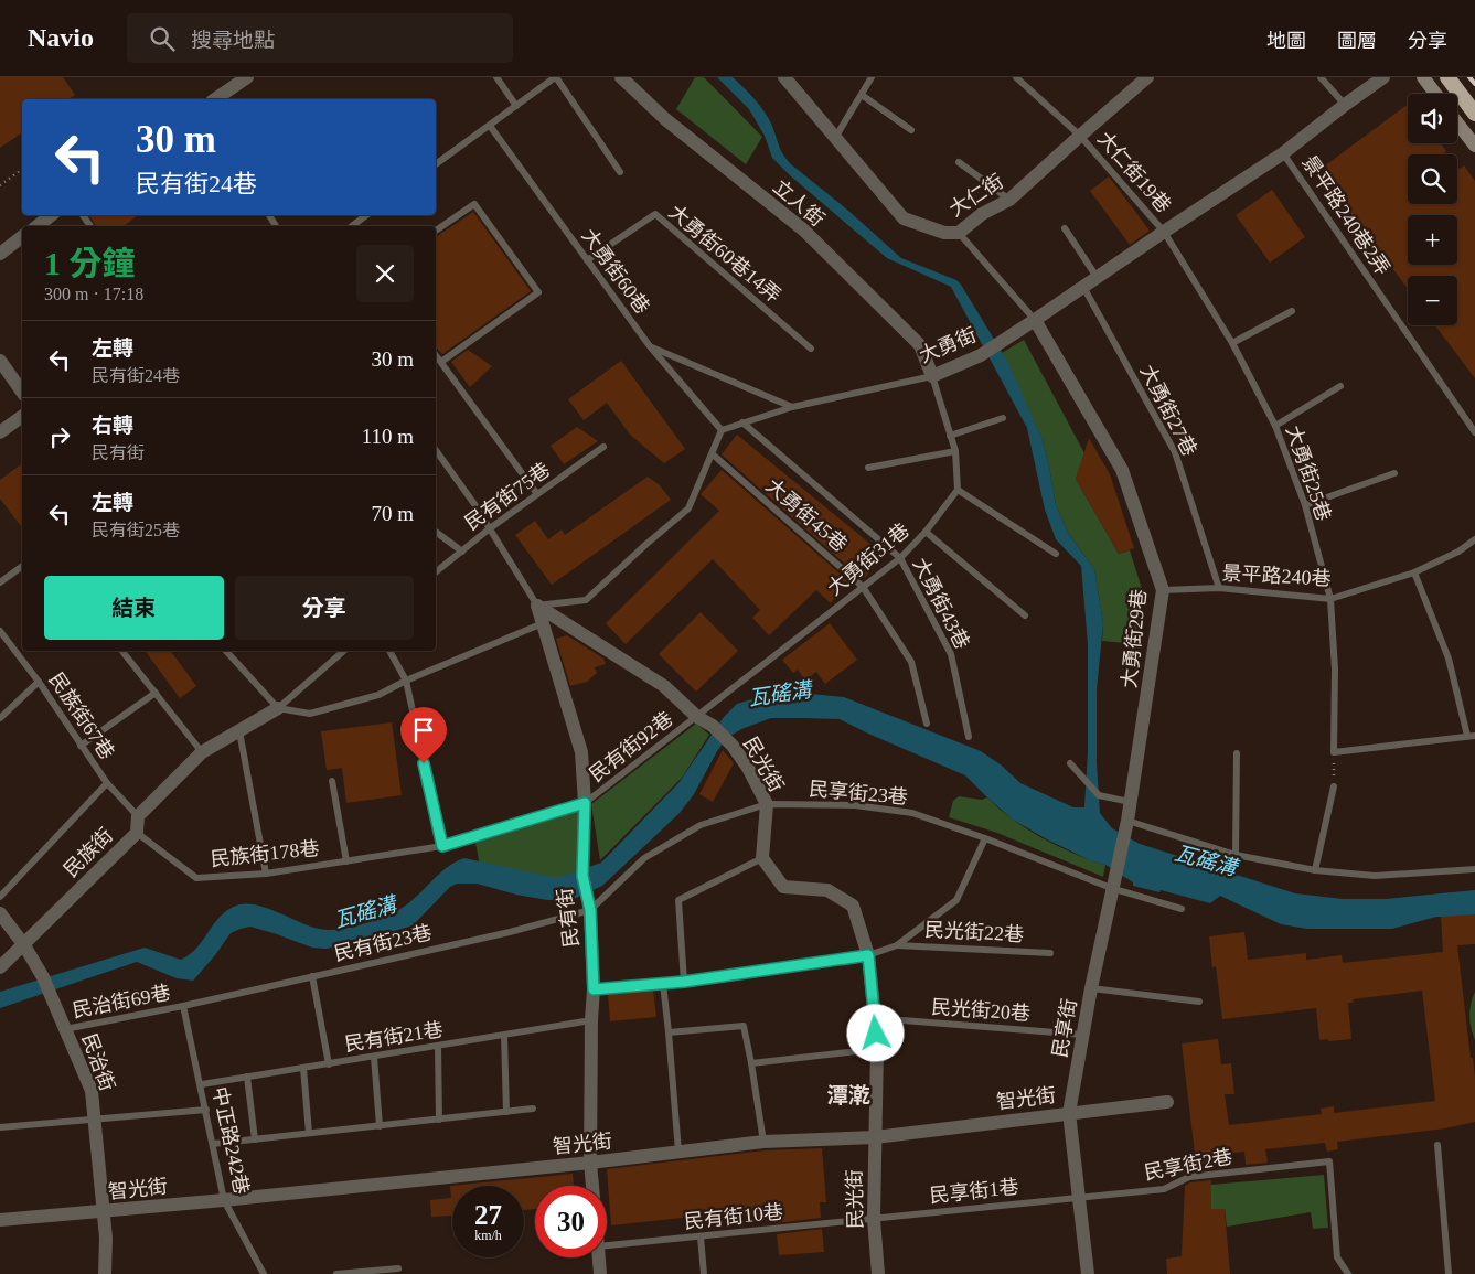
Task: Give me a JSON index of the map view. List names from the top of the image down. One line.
{"streets":{"street":["大仁街","立人街","大勇街","大勇街29巷","民光街","民族街","民有街","民享街","民治街","智光街"],"lane":["大仁街19巷","景平路240巷2弄","大勇街60巷14弄","大勇街60巷","大勇街27巷","大勇街25巷","民有街75巷","大勇街45巷","大勇街31巷","景平路240巷","大勇街43巷","民族街67巷","民有街92巷","民享街23巷","民族街178巷","民光街22巷","民有街23巷","民治街69巷","民光街20巷","民有街21巷","中正路242巷","民享街2巷","民享街1巷","民有街10巷"]},"crossings":[["大仁街19巷","大仁街"],["大仁街19巷","大勇街"],["大仁街19巷","大勇街25巷"],["立人街","大勇街"],["景平路240巷2弄","大勇街"],["大勇街60巷14弄","大勇街60巷"],["大勇街60巷","大勇街"],["大勇街","大勇街27巷"],["大勇街","大勇街25巷"],["大勇街","大勇街43巷"],["大勇街","大勇街29巷"],["大勇街27巷","景平路240巷"],["大勇街25巷","景平路240巷"],["大勇街45巷","大勇街31巷"],["大勇街31巷","大勇街43巷"],["大勇街31巷","民有街92巷"],["大勇街31巷","民光街"],["景平路240巷","大勇街29巷"],["大勇街29巷","民享街23巷"],["大勇街29巷","民享街"],["民族街67巷","民族街"],["民有街92巷","民光街"],["民有街92巷","民族街178巷"],["民有街92巷","民有街"],["民光街","民享街23巷"],["民光街","民有街"],["民光街","民光街20巷"],["民光街","智光街"],["民光街","民享街1巷"],["民光街","民有街10巷"],["民享街23巷","民有街"],["民享街23巷","民有街23巷"],["民享街23巷","民享街"],["民族街","民族街178巷"],["民族街","民治街"],["民族街178巷","民有街"],["民有街","民有街23巷"],["民有街","民有街21巷"],["民有街","智光街"],["民有街23巷","民治街69巷"],["民有街23巷","中正路242巷"],["民治街69巷","民治街"],["民治街69巷","中正路242巷"],["民光街20巷","民享街"],["民享街","智光街"],["民享街","民享街2巷"],["民享街","民享街1巷"],["民有街21巷","中正路242巷"],["民治街","智光街"],["智光街","中正路242巷"],["民享街2巷","民享街1巷"],["民享街1巷","民有街10巷"]],"districts":["潭漧"],"water":["瓦磘溝"],"page":{"header":"Navio","search":"搜尋地點","nav":["地圖","圖層","分享"],"map_buttons":["+","−"],"turn":["30 m","民有街24巷"],"heading":["1 分鐘","300 m · 17:18"],"list":[{"name":"左轉","note":"民有街24巷","value":"30 m"},{"name":"右轉","note":"民有街","value":"110 m"},{"name":"左轉","note":"民有街25巷","value":"70 m"}],"buttons":["結束","分享"],"speed":"27 km/h","limit":"30"}}
